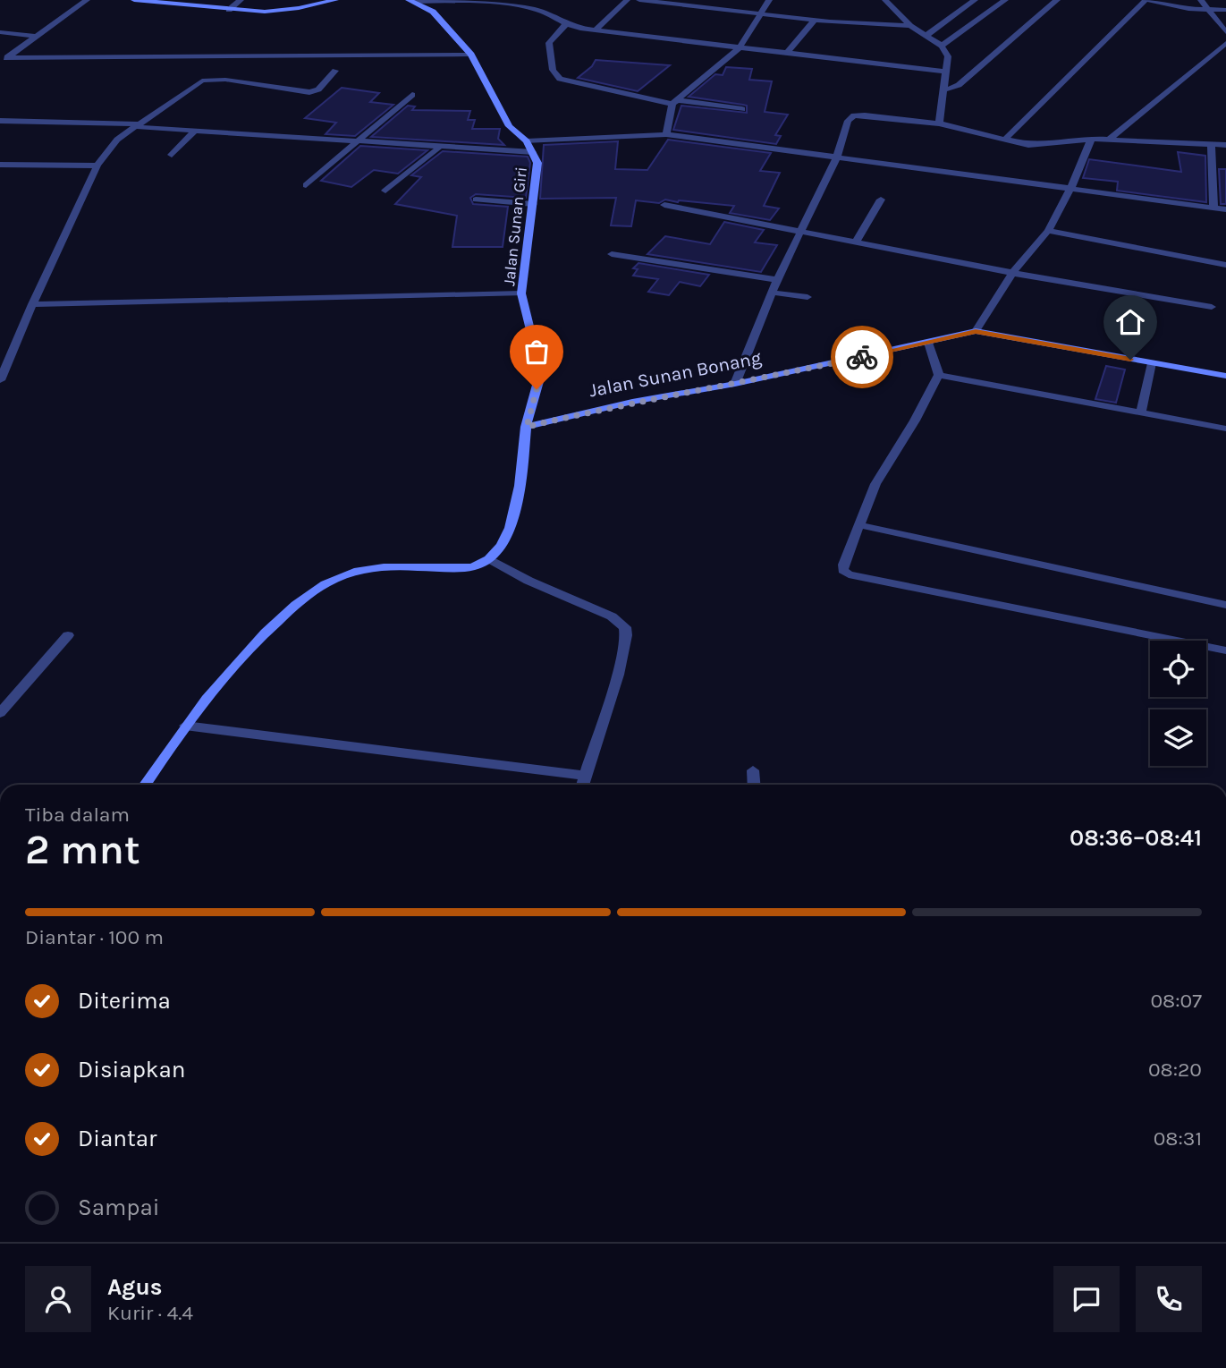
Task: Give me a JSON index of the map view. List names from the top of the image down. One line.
{"streets":{"street":["Jalan Sunan Giri","Jalan Sunan Bonang"]},"crossings":[["Jalan Sunan Giri","Jalan Sunan Bonang"]],"page":{"heading":["2 mnt","Tiba dalam","08:36–08:41"],"panel":["Agus","Kurir · 4.4"],"bar":"Diantar · 100 m","list":[["Diterima","08:07"],["Disiapkan","08:20"],["Diantar","08:31"],"Sampai"]}}
